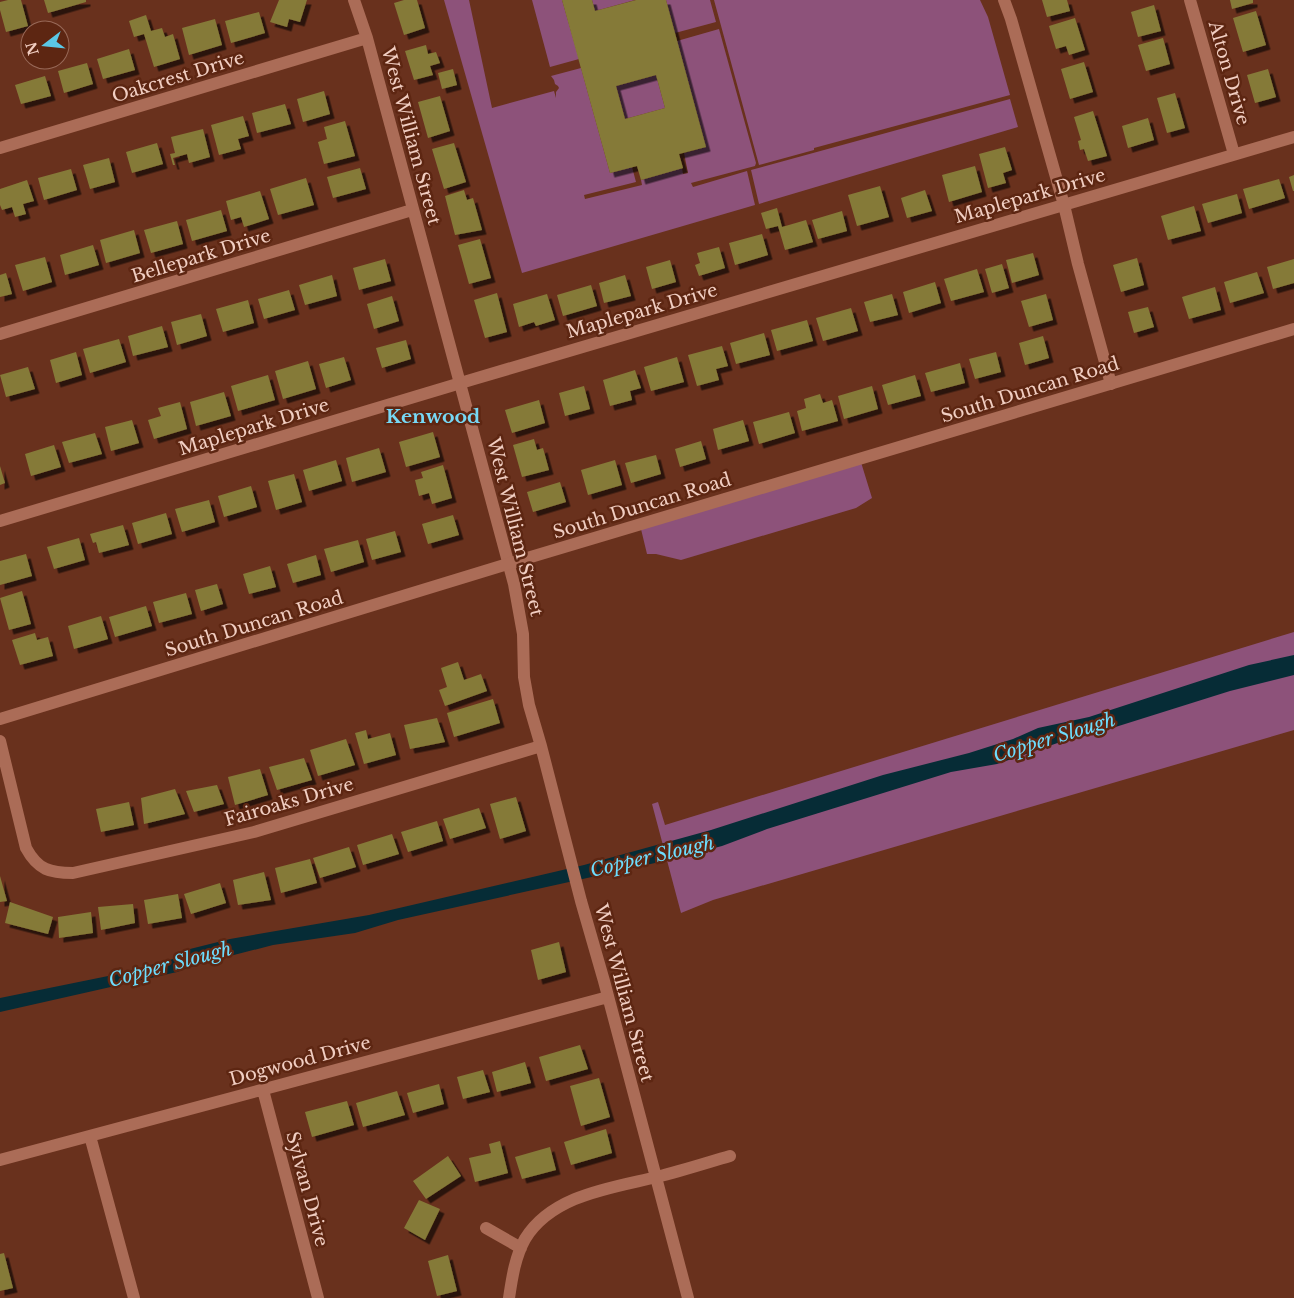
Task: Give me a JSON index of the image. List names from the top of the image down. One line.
{"streets":{"street":["Alton Drive","Oakcrest Drive","West William Street","Maplepark Drive","Bellepark Drive","South Duncan Road","Fairoaks Drive","Dogwood Drive","Sylvan Drive"]},"crossings":[["Alton Drive","Maplepark Drive"],["Oakcrest Drive","West William Street"],["West William Street","Maplepark Drive"],["West William Street","Bellepark Drive"],["West William Street","South Duncan Road"],["West William Street","Fairoaks Drive"],["West William Street","Dogwood Drive"],["Dogwood Drive","Sylvan Drive"]],"districts":["Kenwood"],"water":["Copper Slough"],"north":"left"}
